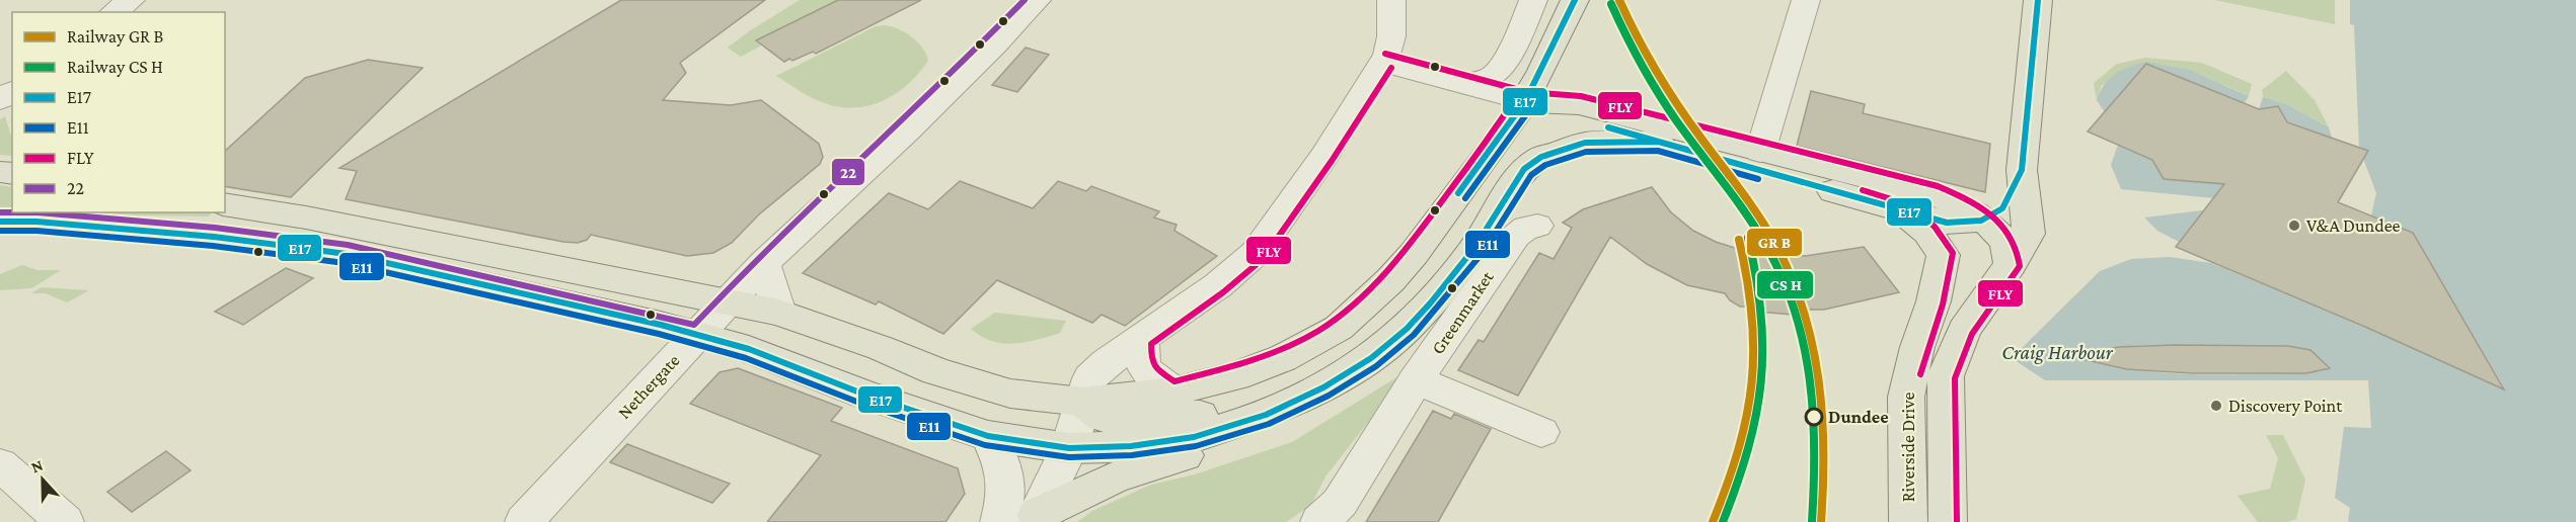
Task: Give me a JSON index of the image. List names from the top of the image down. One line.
{"streets":{"main road":["Riverside Drive"],"street":["Greenmarket","Nethergate"]},"water":["Craig Harbour"],"places":["V&A Dundee","Discovery Point","Dundee"],"lines":["transit line E17","transit line 22","transit line FLY","transit line E11"],"legend":["Railway GR B","Railway CS H","E17","E11","FLY","22"],"north":"top"}
